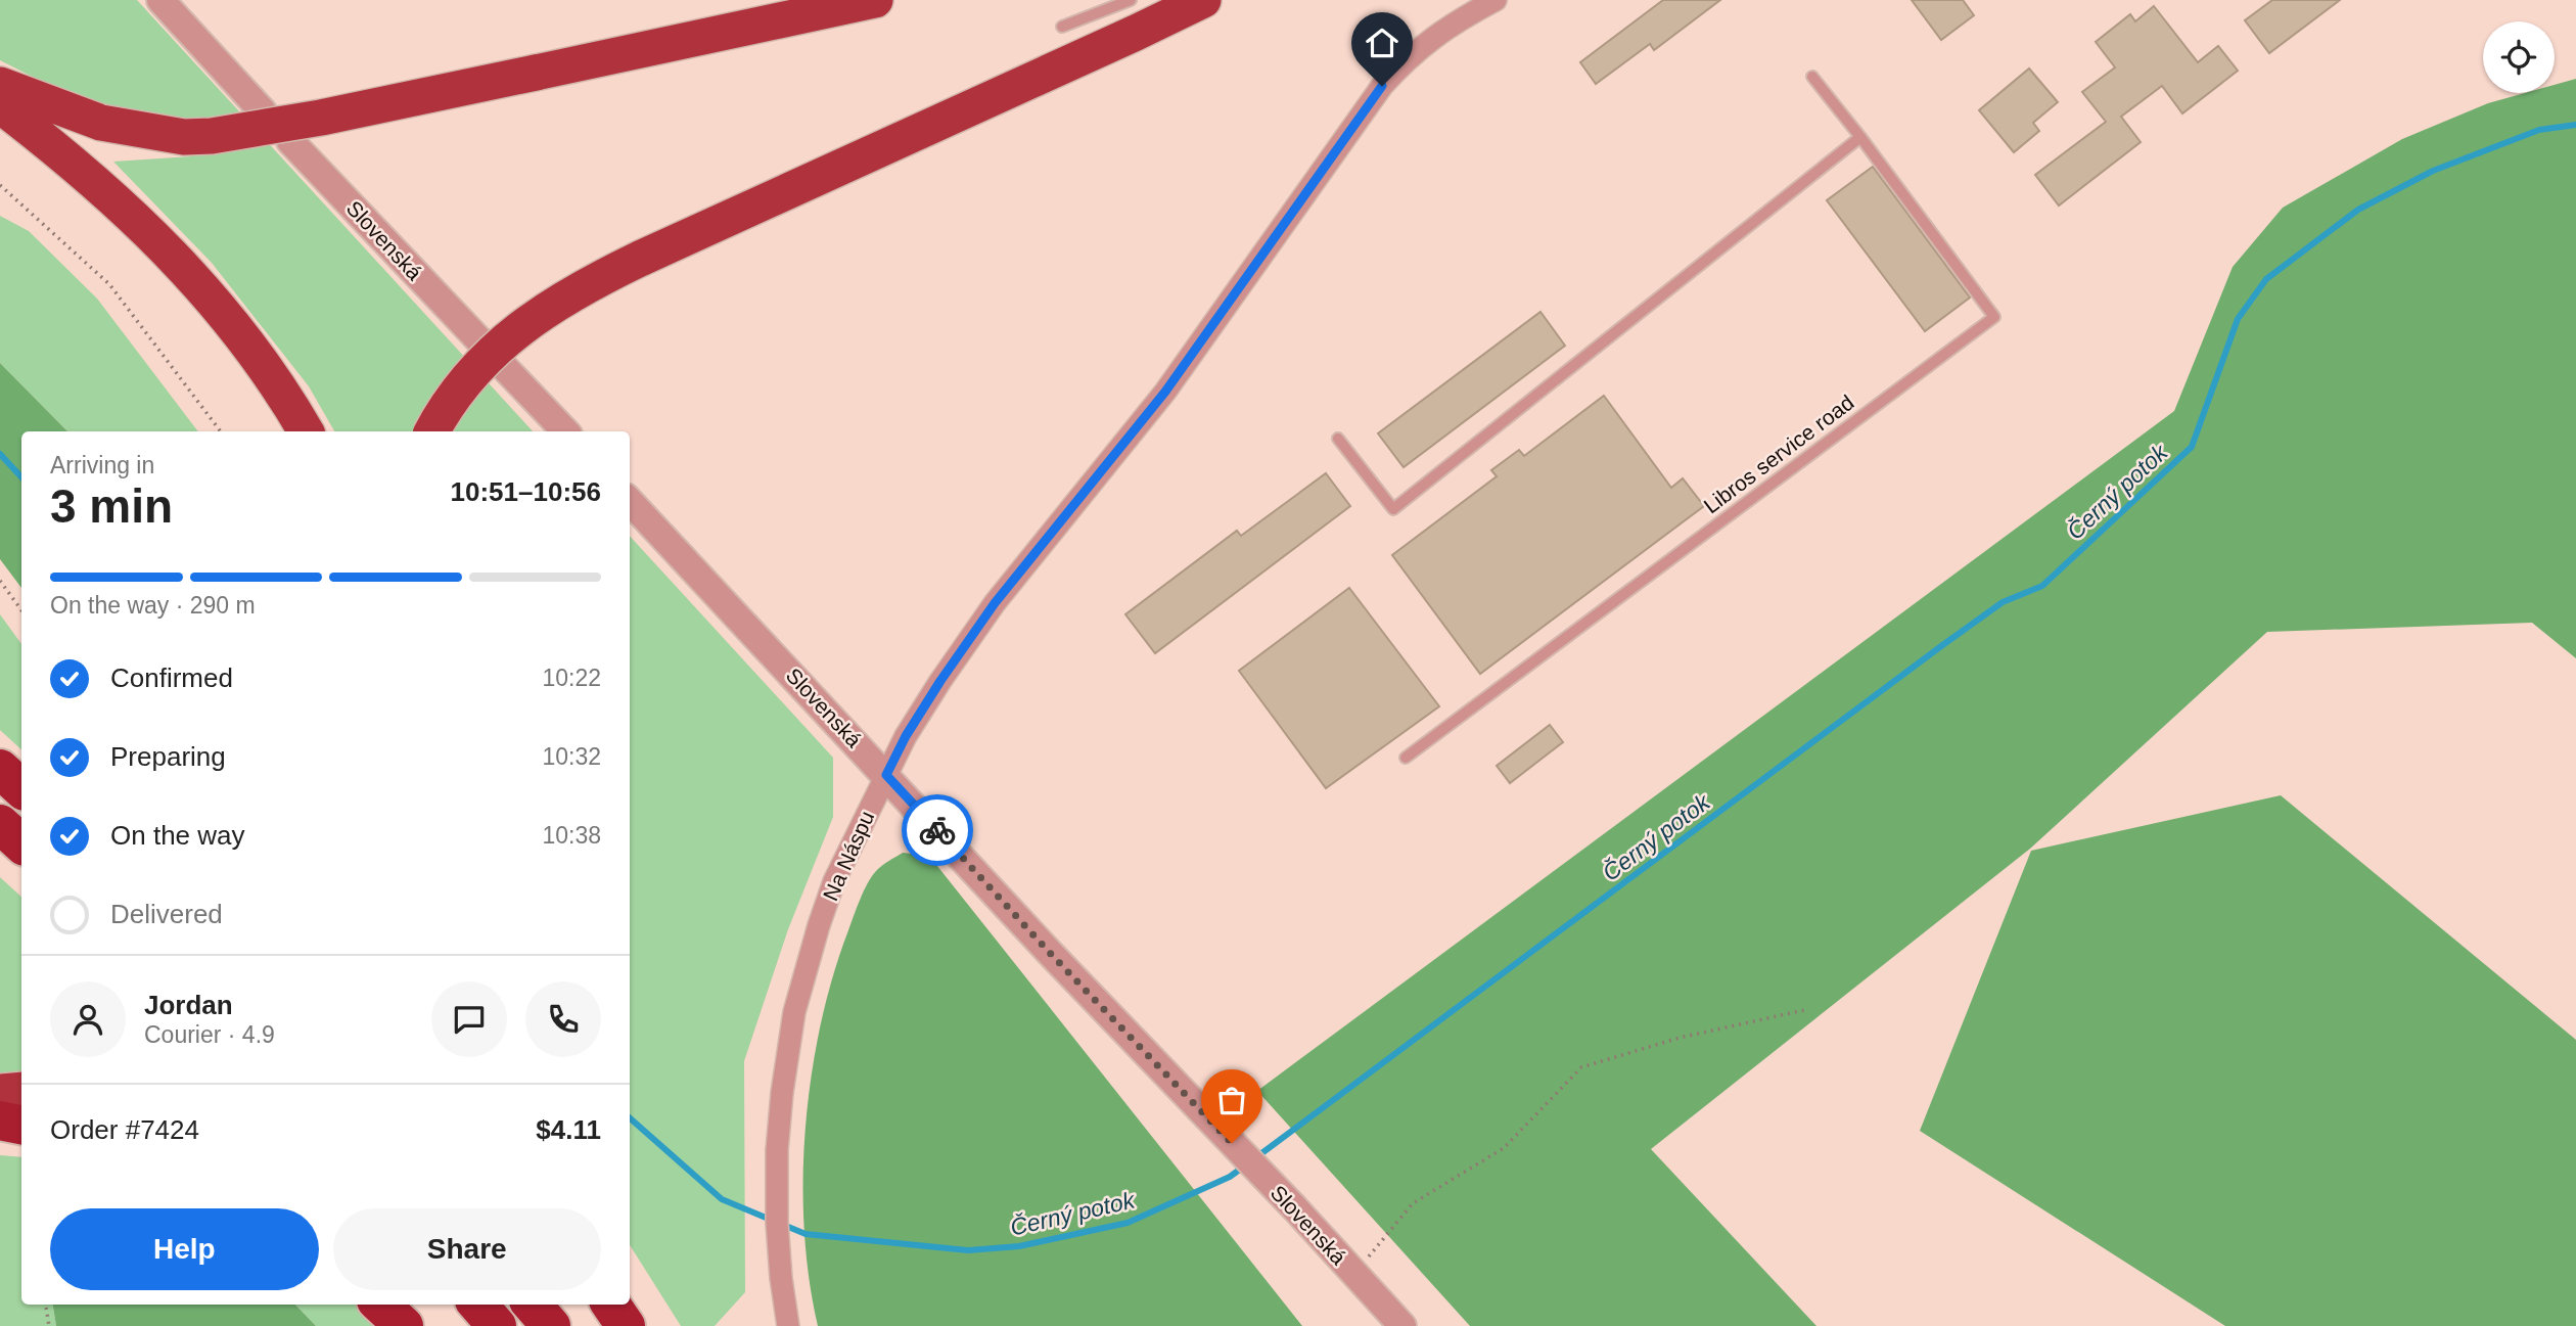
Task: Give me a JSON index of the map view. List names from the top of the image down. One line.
{"streets":{"street":["Slovenská","Na Náspu"],"lane":["Libros service road"]},"crossings":[["Slovenská","Na Náspu"]],"water":["Černý potok"],"page":{"heading":["3 min","Arriving in","10:51–10:56"],"panel":["Jordan","Courier · 4.9","Order #7424","$4.11"],"bar":"On the way · 290 m","list":[["Confirmed","10:22"],["Preparing","10:32"],["On the way","10:38"],"Delivered"],"buttons":["Help","Share"]}}
